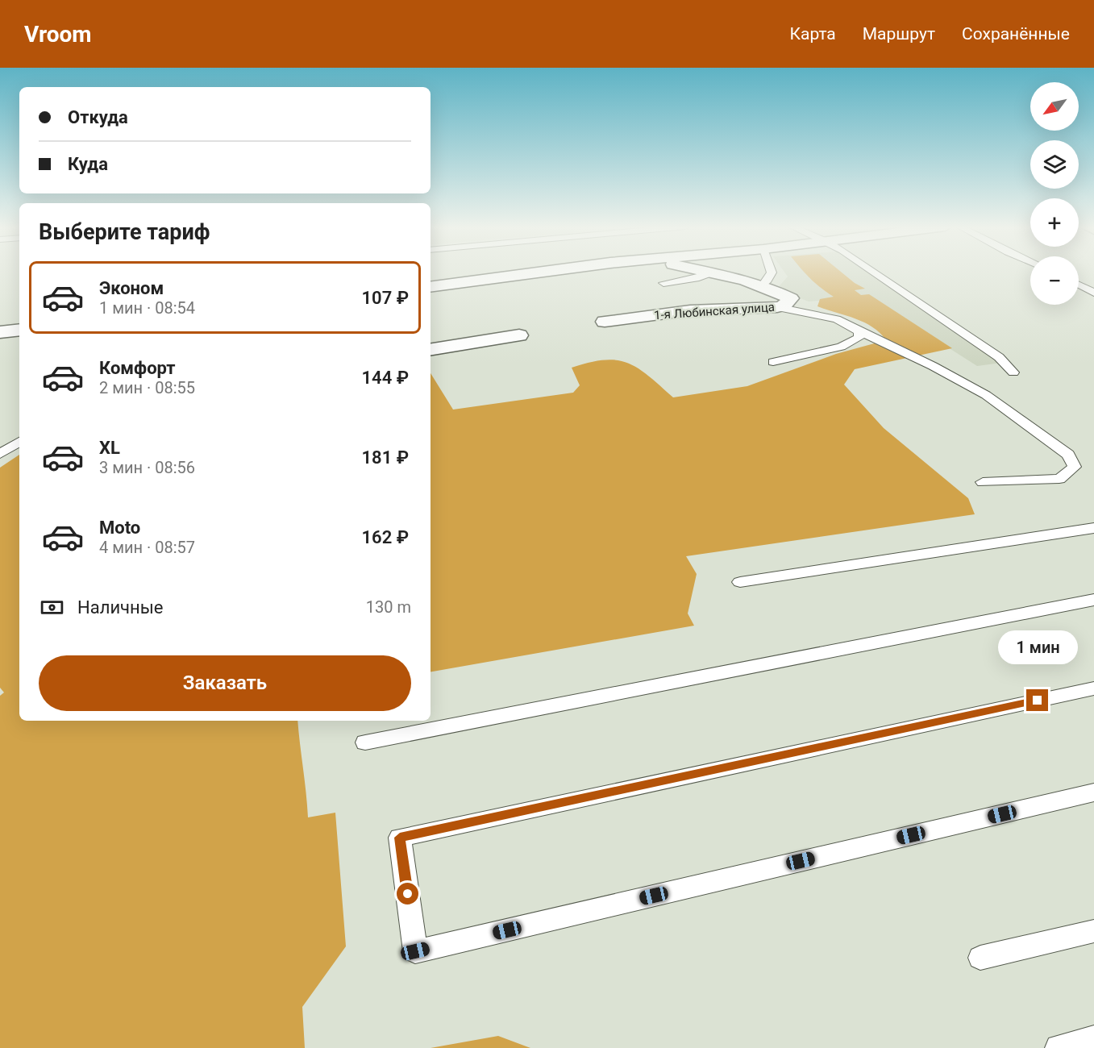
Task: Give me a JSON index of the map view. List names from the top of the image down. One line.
{"streets":{"street":["1-я Любинская улица"]},"north":"bottom left","page":{"header":"Vroom","nav":["Карта","Маршрут","Сохранённые"],"map_buttons":["+","−"],"banner":["Откуда","Куда"],"heading":"Выберите тариф","list":[{"name":"Эконом","note":"1 мин · 08:54","value":"107 ₽"},{"name":"Комфорт","note":"2 мин · 08:55","value":"144 ₽"},{"name":"XL","note":"3 мин · 08:56","value":"181 ₽"},{"name":"Moto","note":"4 мин · 08:57","value":"162 ₽"}],"pay":["Наличные","130 m"],"bubble":"1 мин","buttons":"Заказать"}}
